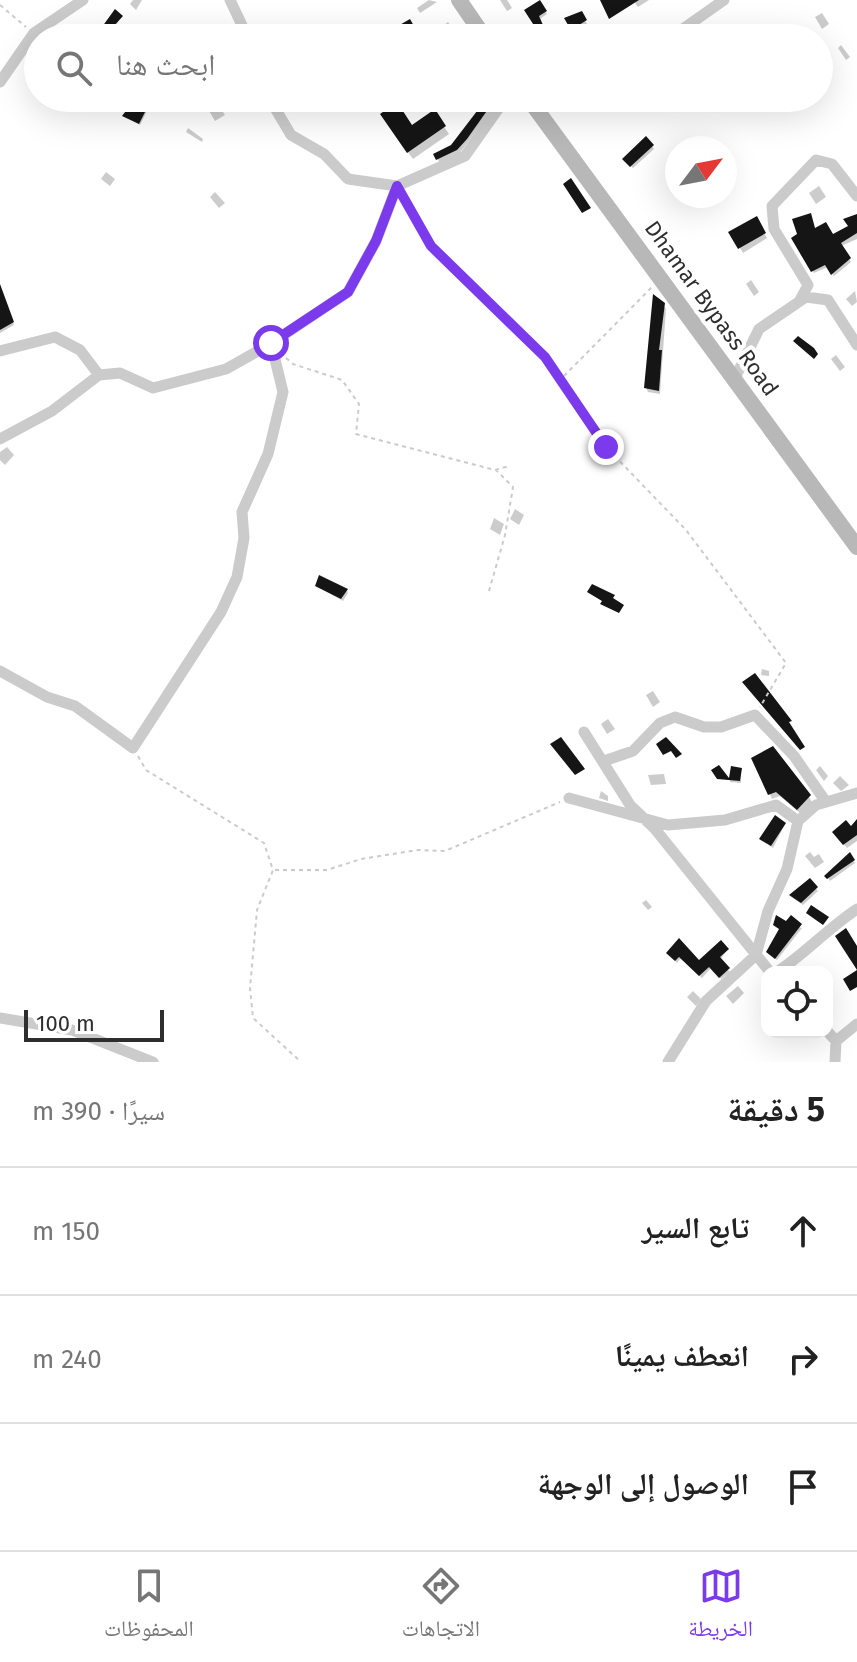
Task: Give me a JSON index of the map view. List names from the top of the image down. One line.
{"streets":{"main road":["Dhamar Bypass Road"]},"scale_bar":"100 m","north":"top right","page":{"search":"ابحث هنا","scale":"100 m","heading":["5 دقيقة","سيرًا · 390 m"],"list":[["تابع السير","150 m"],["انعطف يمينًا","240 m"],"الوصول إلى الوجهة"],"nav":["الخريطة","الاتجاهات","المحفوظات"]}}
